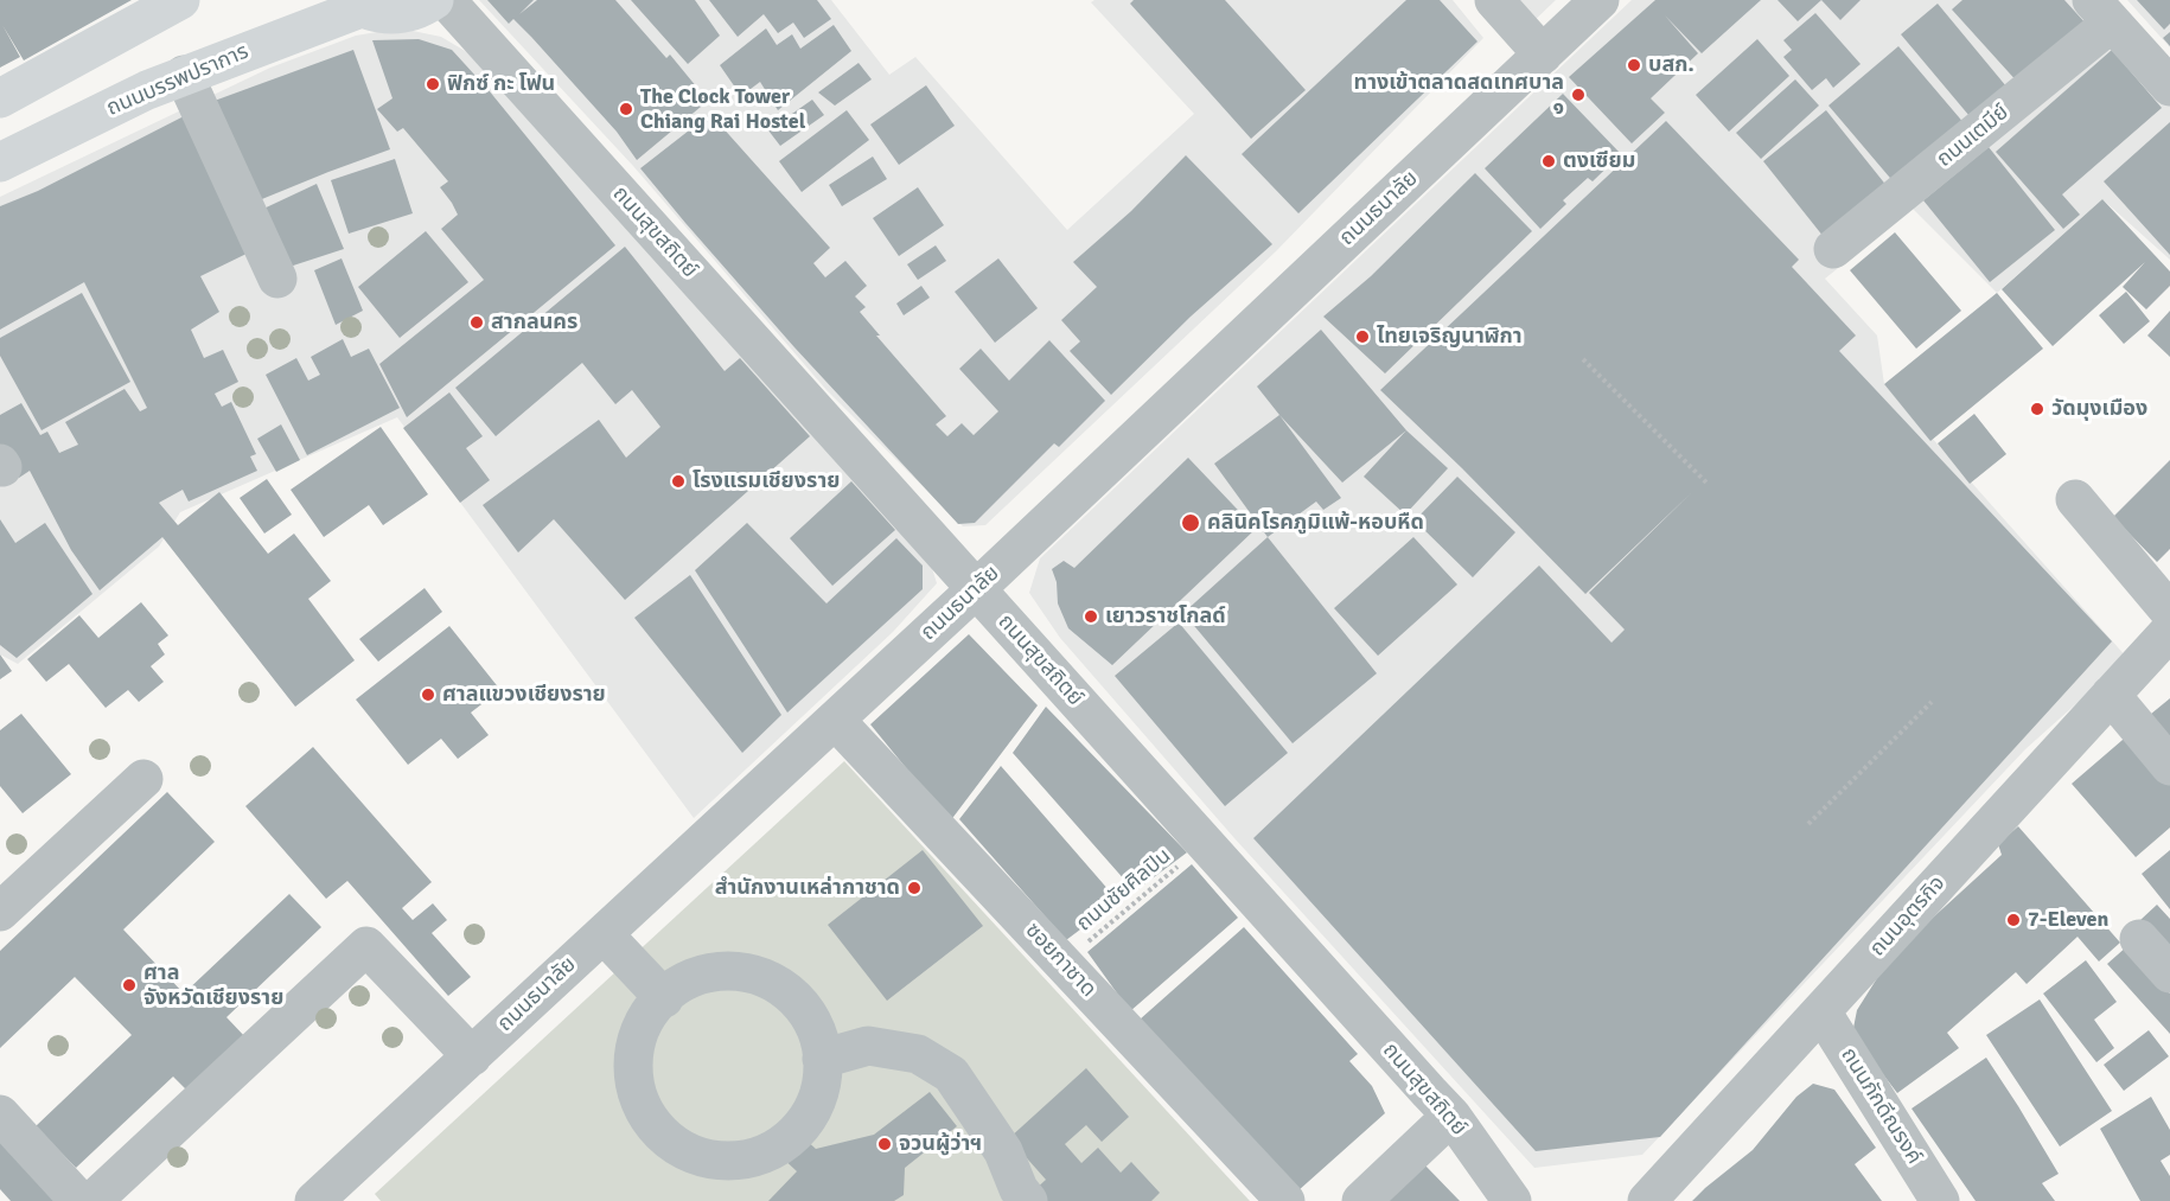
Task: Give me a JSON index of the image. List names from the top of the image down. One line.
{"streets":{"main road":["ถนนบรรพปราการ"],"street":["ถนนเตมีย์","ถนนธนาลัย","ถนนสุขสถิตย์","ถนนอุตรกิจ","ซอยกาชาด","ถนนภักดีณรงค์"],"path":["ถนนชัยศิลปิน"]},"crossings":[["ถนนธนาลัย","ถนนสุขสถิตย์"],["ถนนธนาลัย","ซอยกาชาด"],["ถนนสุขสถิตย์","ถนนชัยศิลปิน"],["ถนนชัยศิลปิน","ซอยกาชาด"],["ถนนอุตรกิจ","ถนนภักดีณรงค์"]],"places":["บสก.","ฟิกซ์ กะ โฟน","ทางเข้าตลาดสดเทศบาล ๑","The Clock Tower Chiang Rai Hostel","ตงเซียม","สากลนคร","ไทยเจริญนาฬิกา","วัดมุงเมือง","โรงแรมเชียงราย","คลินิคโรคภูมิแพ้-หอบหืด","เยาวราชโกลด์","ศาลแขวงเชียงราย","สำนักงานเหล่ากาชาด","7-Eleven","ศาล จังหวัดเชียงราย","จวนผู้ว่าฯ"]}
